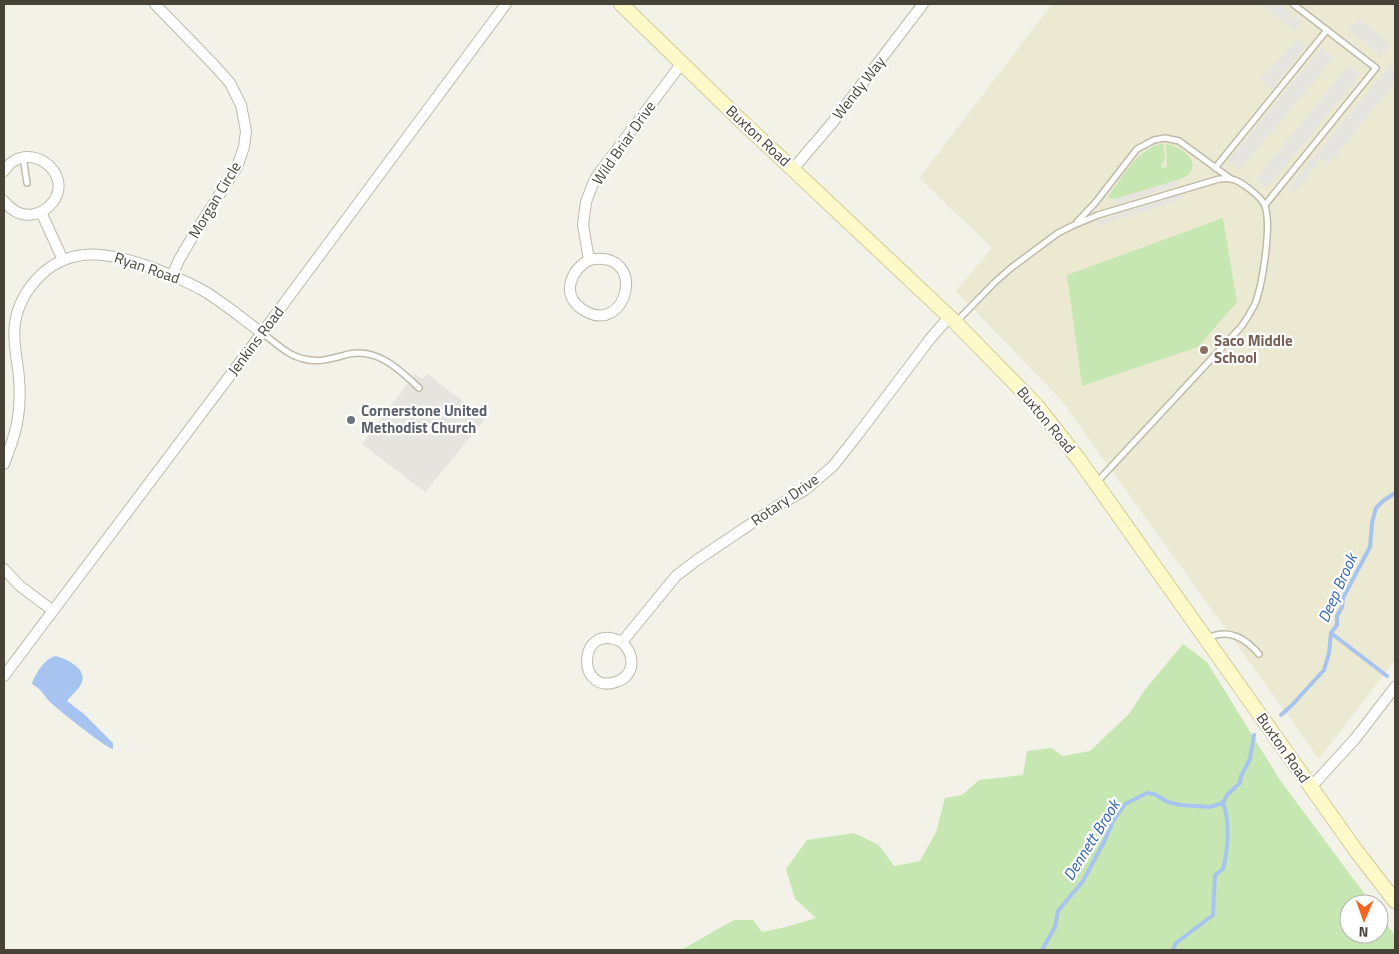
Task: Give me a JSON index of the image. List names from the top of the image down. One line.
{"streets":{"main road":["Buxton Road"],"street":["Wendy Way","Wild Briar Drive","Morgan Circle","Ryan Road","Jenkins Road","Rotary Drive"]},"crossings":[["Wendy Way","Buxton Road"],["Buxton Road","Wild Briar Drive"],["Buxton Road","Rotary Drive"],["Morgan Circle","Ryan Road"],["Ryan Road","Jenkins Road"]],"water":["Deep Brook","Dennett Brook"],"places":["Saco Middle School","Cornerstone United Methodist Church"],"north":"bottom"}
